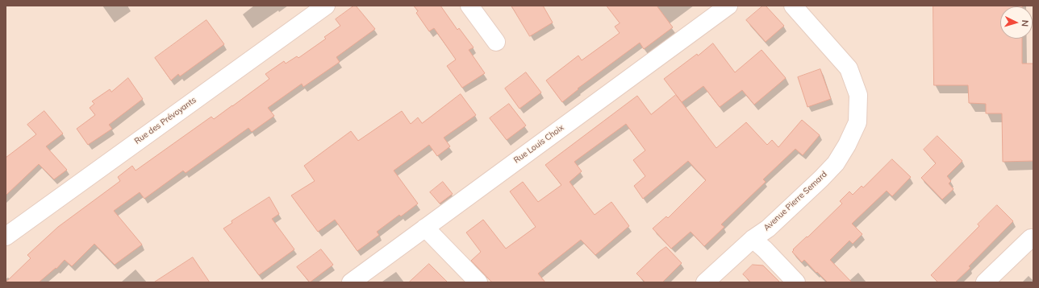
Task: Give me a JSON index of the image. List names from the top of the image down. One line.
{"streets":{"street":["Rue des Prévoyants","Rue Louis Choix","Avenue Pierre Semard"]},"north":"right"}
